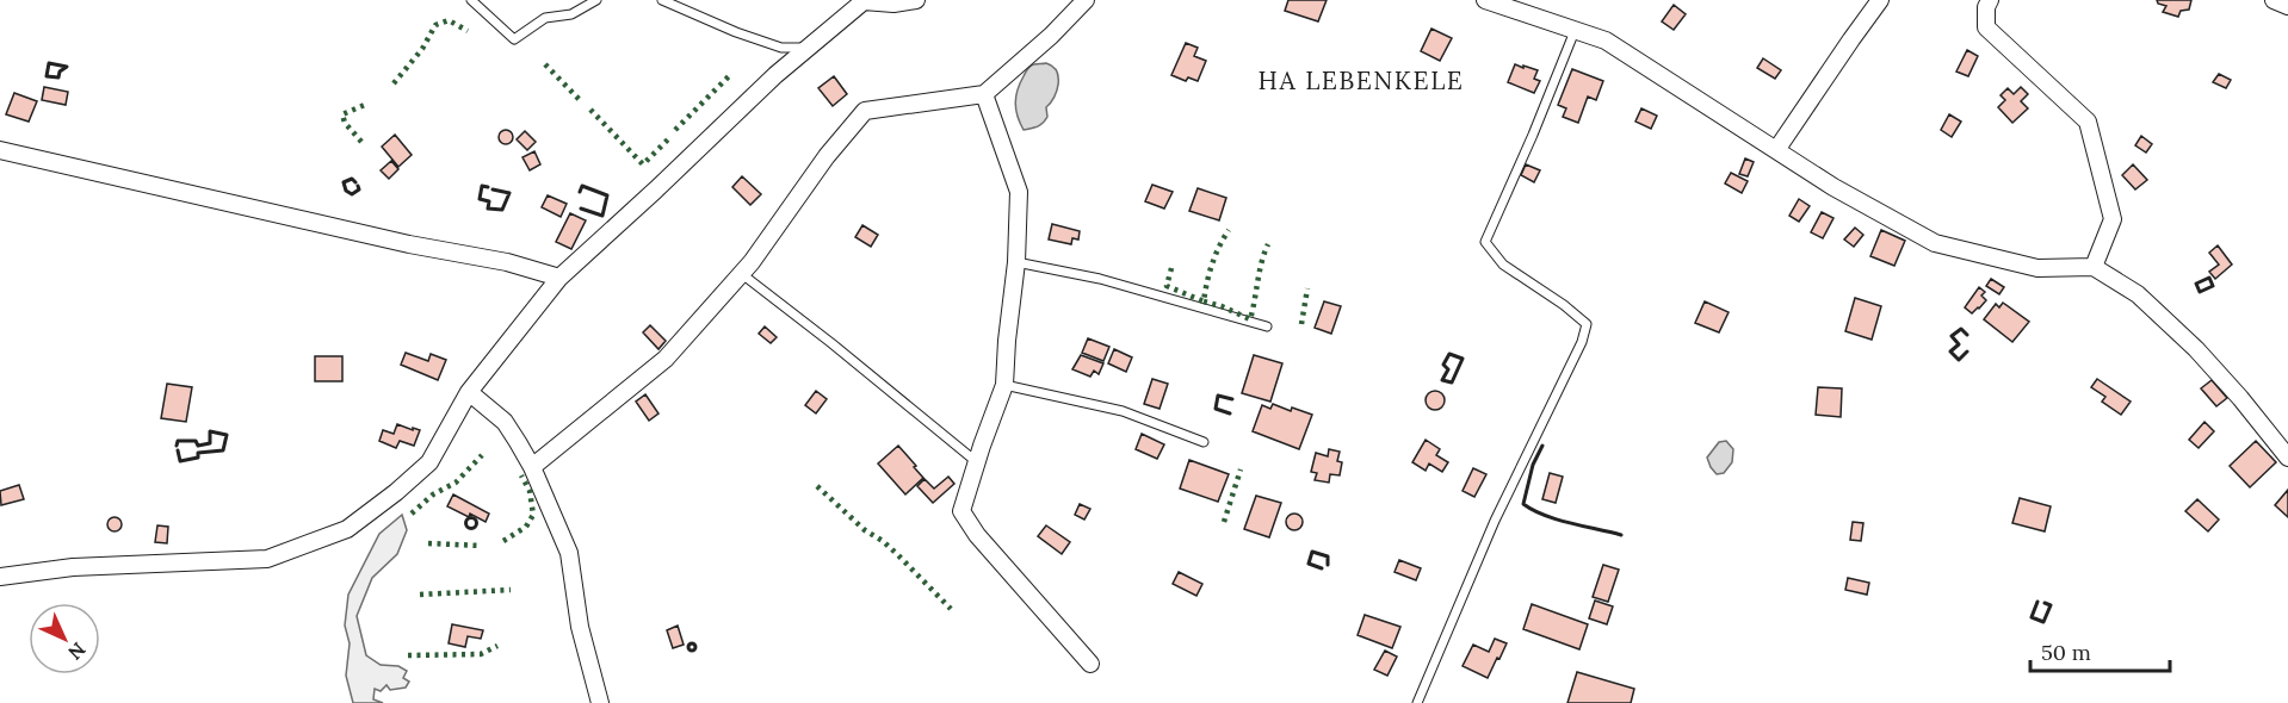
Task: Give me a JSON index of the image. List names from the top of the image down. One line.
{"districts":["HA LEBENKELE"],"scale_bar":"50 m","north":"bottom right"}
